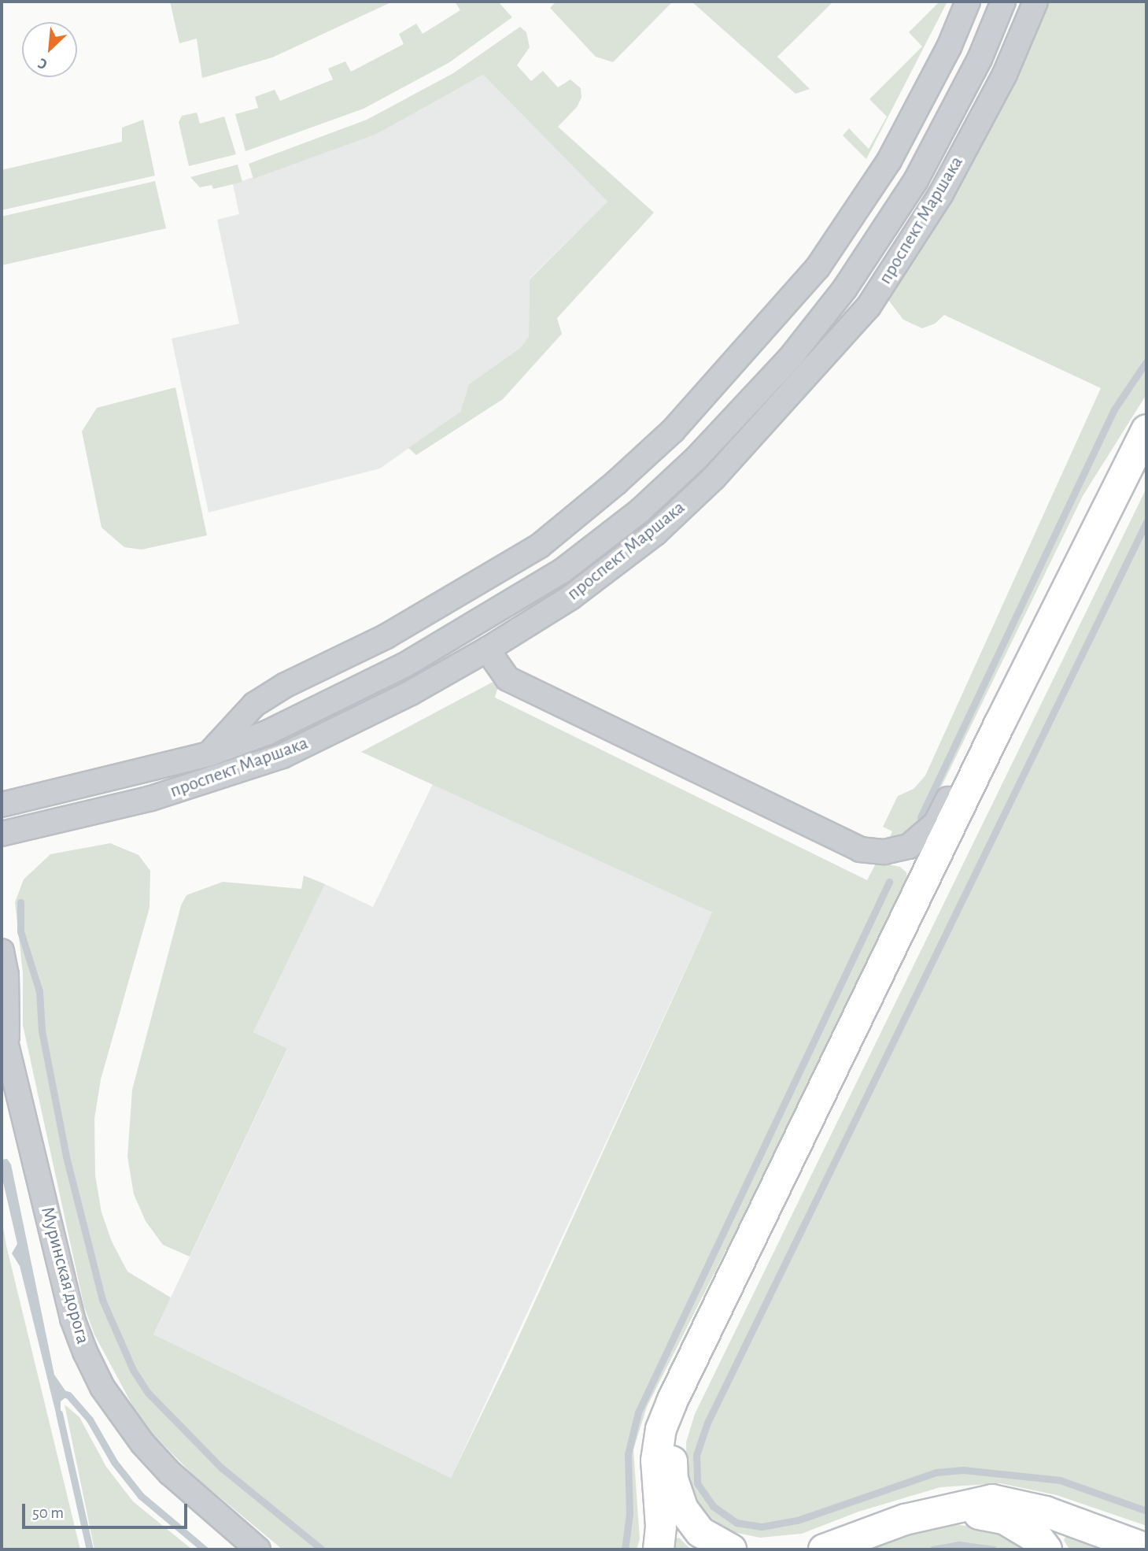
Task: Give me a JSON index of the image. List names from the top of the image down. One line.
{"streets":{"street":["проспект Маршака","Муринская дорога"]},"scale_bar":"50 m","north":"bottom left"}
